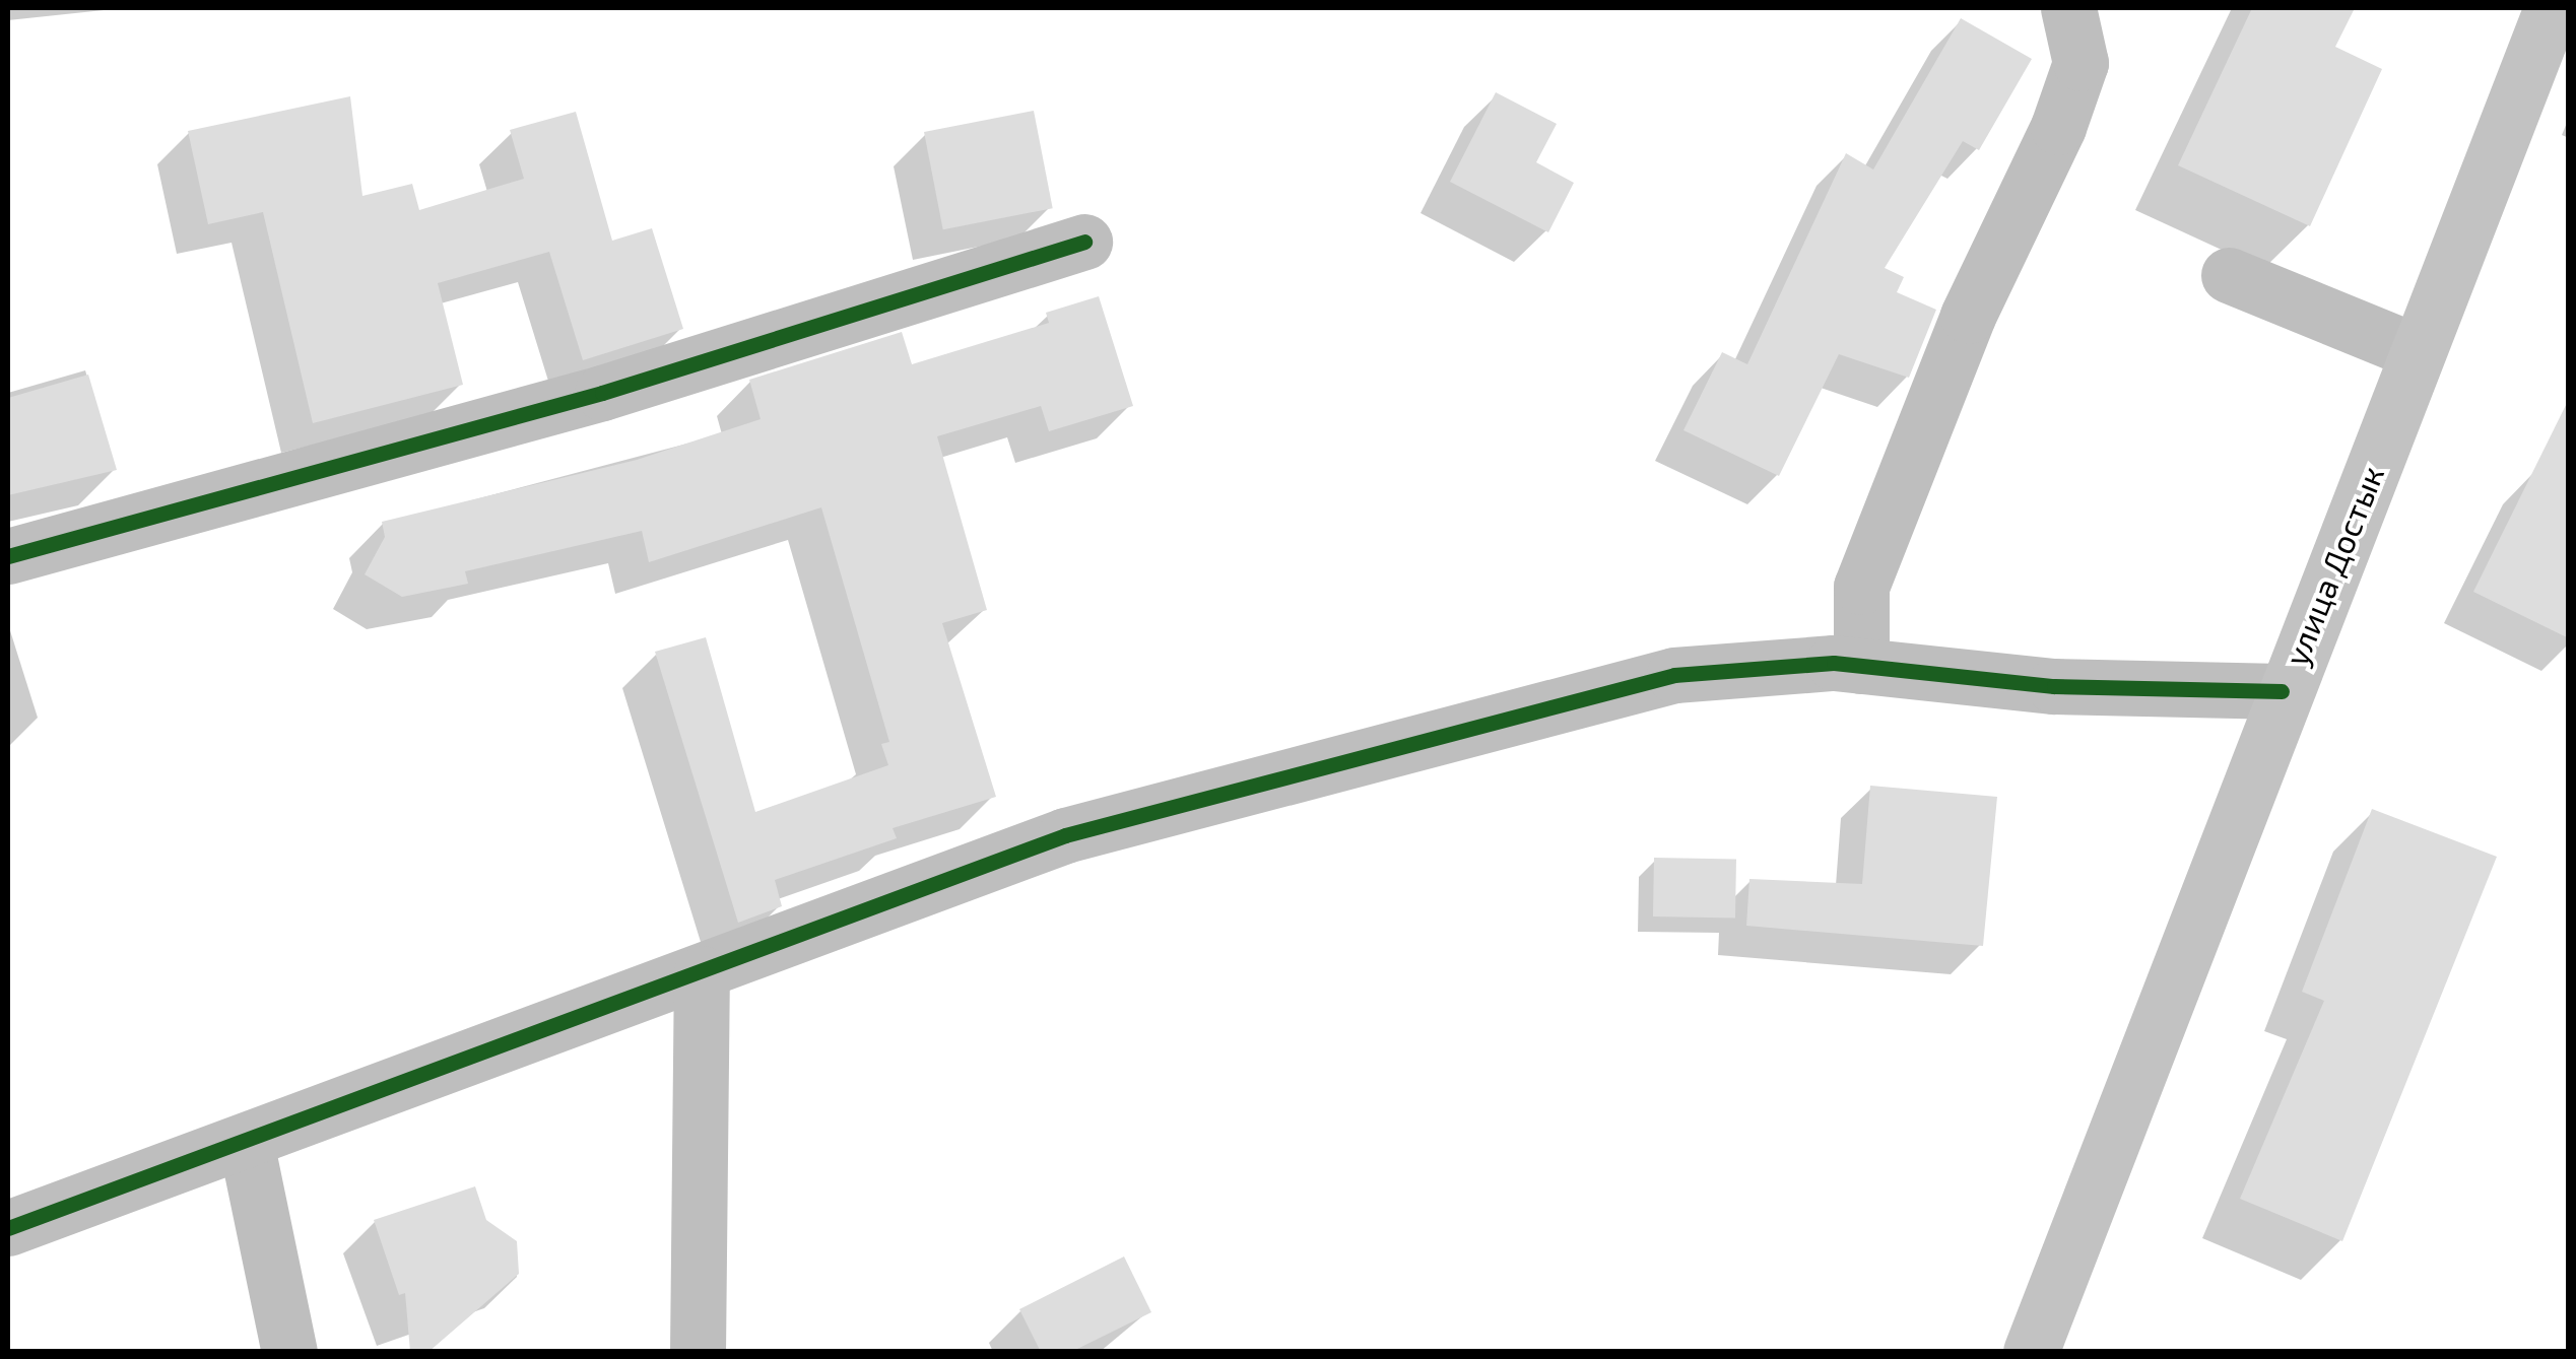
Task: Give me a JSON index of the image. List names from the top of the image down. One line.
{"streets":{"main road":["улица Достык"]}}
